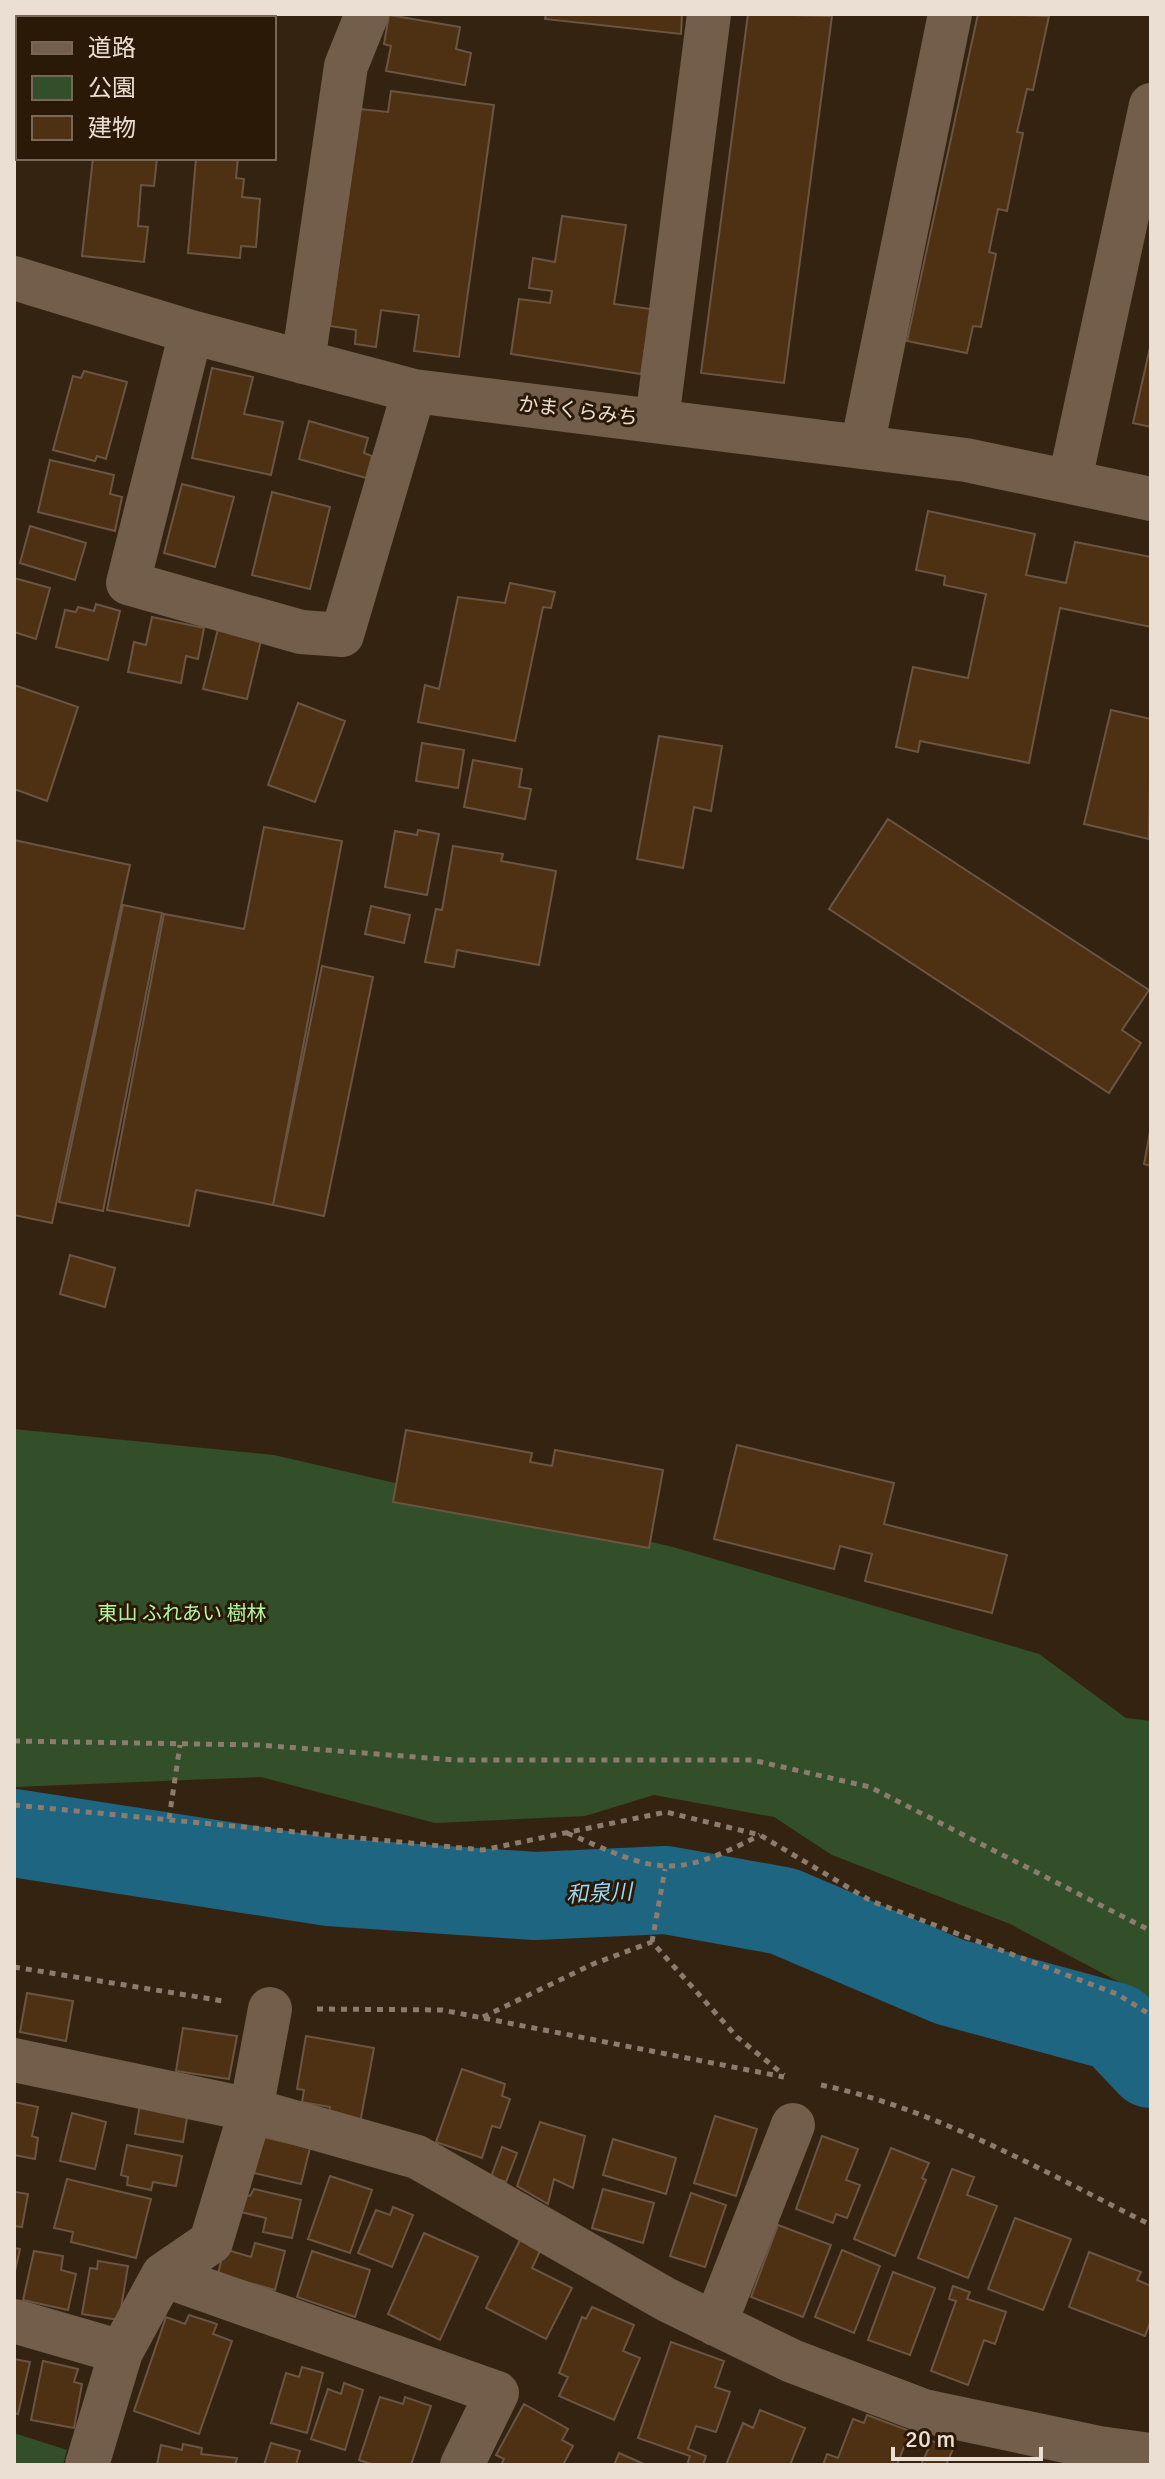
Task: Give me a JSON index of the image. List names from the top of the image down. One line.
{"streets":{"street":["かまくらみち"]},"water":["和泉川"],"parks":["東山 ふれあい 樹林"],"legend":["道路","公園","建物"],"scale_bar":"20 m"}
